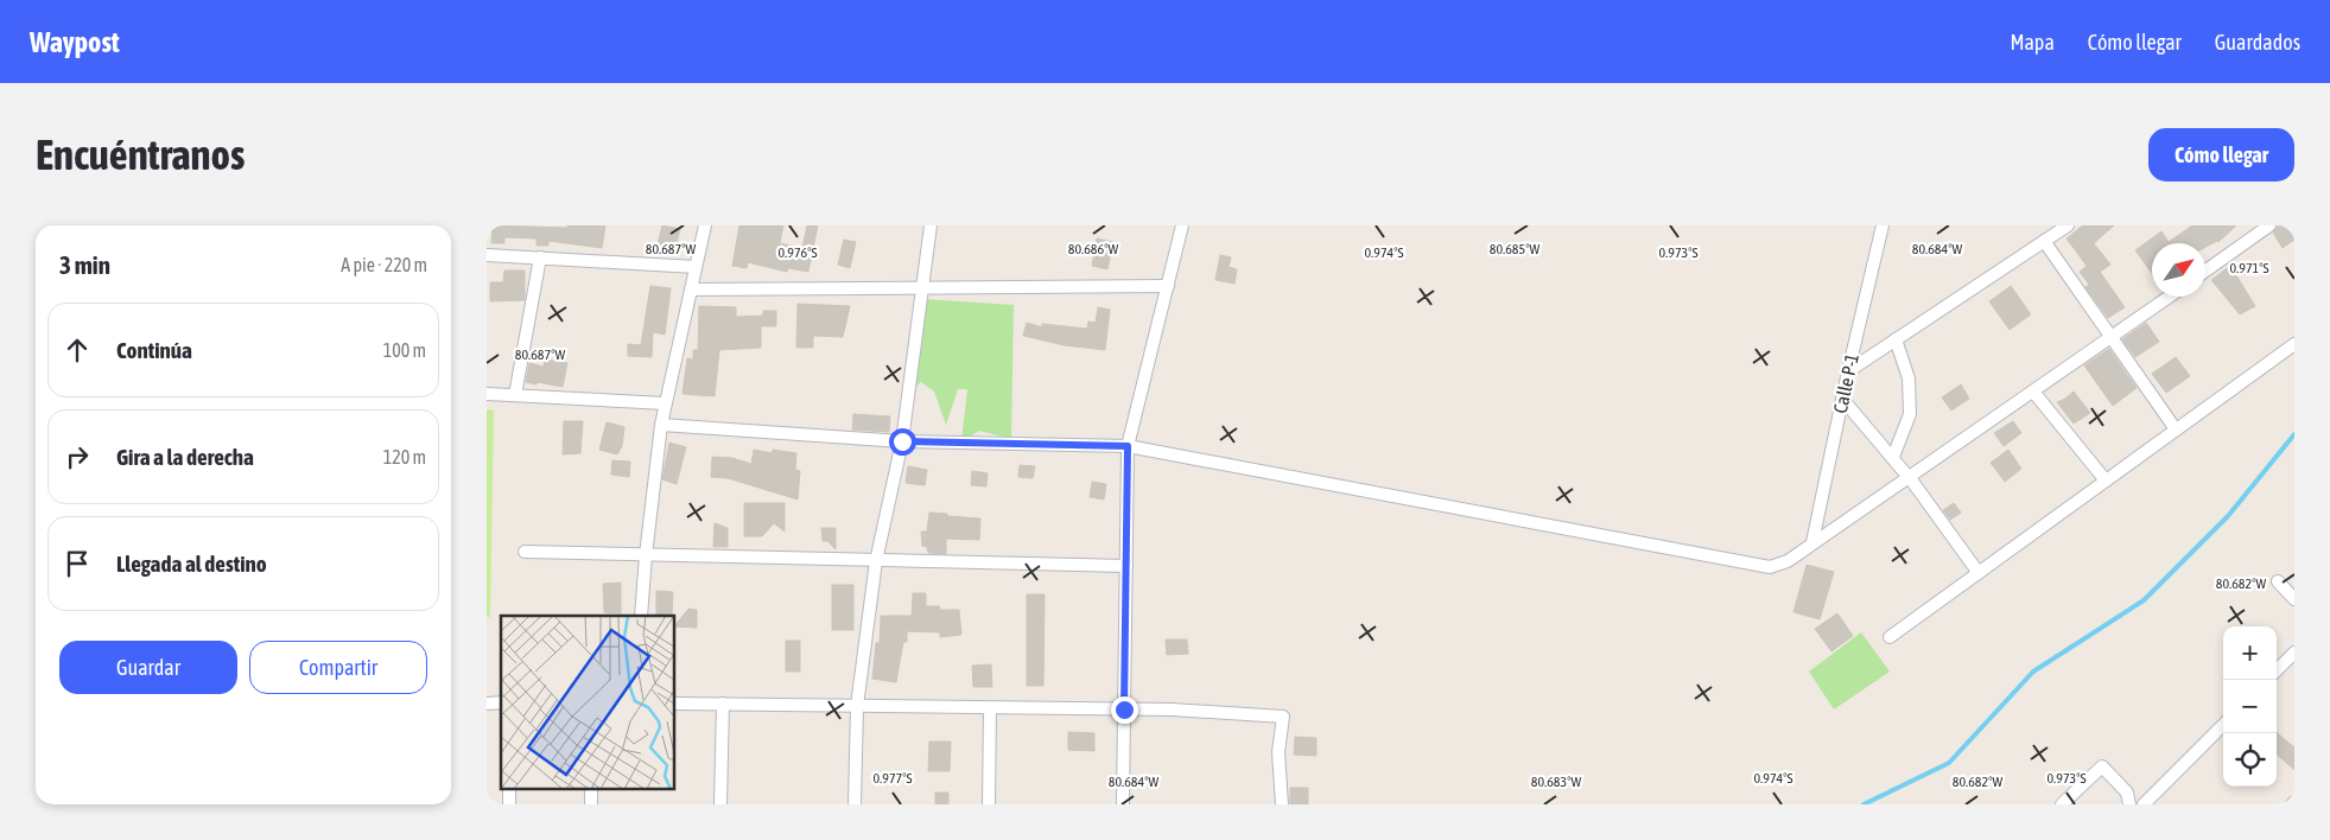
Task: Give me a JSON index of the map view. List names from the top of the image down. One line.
{"streets":{"street":["Calle P-1"]},"north":"top right","page":{"header":"Waypost","nav":["Mapa","Cómo llegar","Guardados"],"buttons":["Cómo llegar",["Guardar","Compartir"]],"title":"Encuéntranos","heading":["3 min","A pie · 220 m"],"list":[["Continúa","100 m"],["Gira a la derecha","120 m"],"Llegada al destino"],"map_buttons":["+","−"]},"coordinates":["80.687°W","80.686°W","80.685°W","80.684°W","0.976°S","0.974°S","0.973°S","0.971°S","80.682°W","0.977°S","80.683°W"]}
